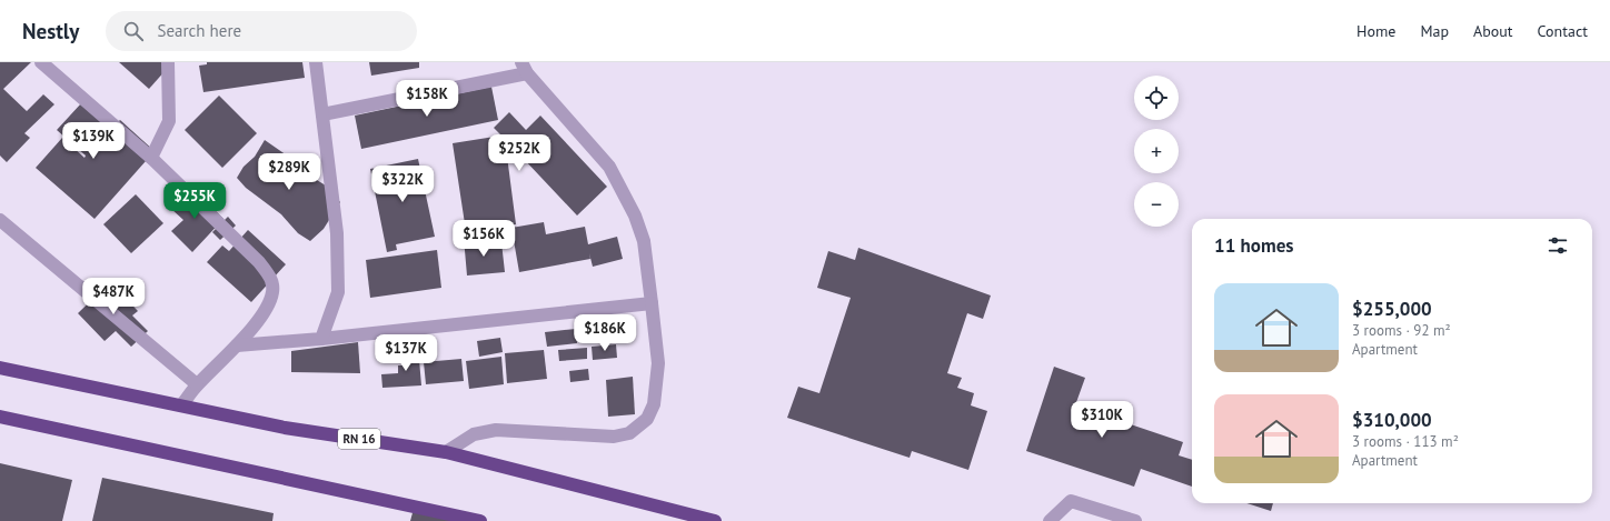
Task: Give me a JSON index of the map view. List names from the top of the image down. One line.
{"streets":{"highway":["RN 16"]},"page":{"header":"Nestly","search":"Search here","nav":["Home","Map","About","Contact"],"map_buttons":["+","−"],"price":["$158K","$139K","$252K","$289K","$322K","$255K","$156K","$487K","$186K","$137K","$310K"],"heading":"11 homes","list":[{"name":"$255,000","note":"3 rooms · 92 m² · Apartment"},{"name":"$310,000","note":"3 rooms · 113 m² · Apartment"}]}}
